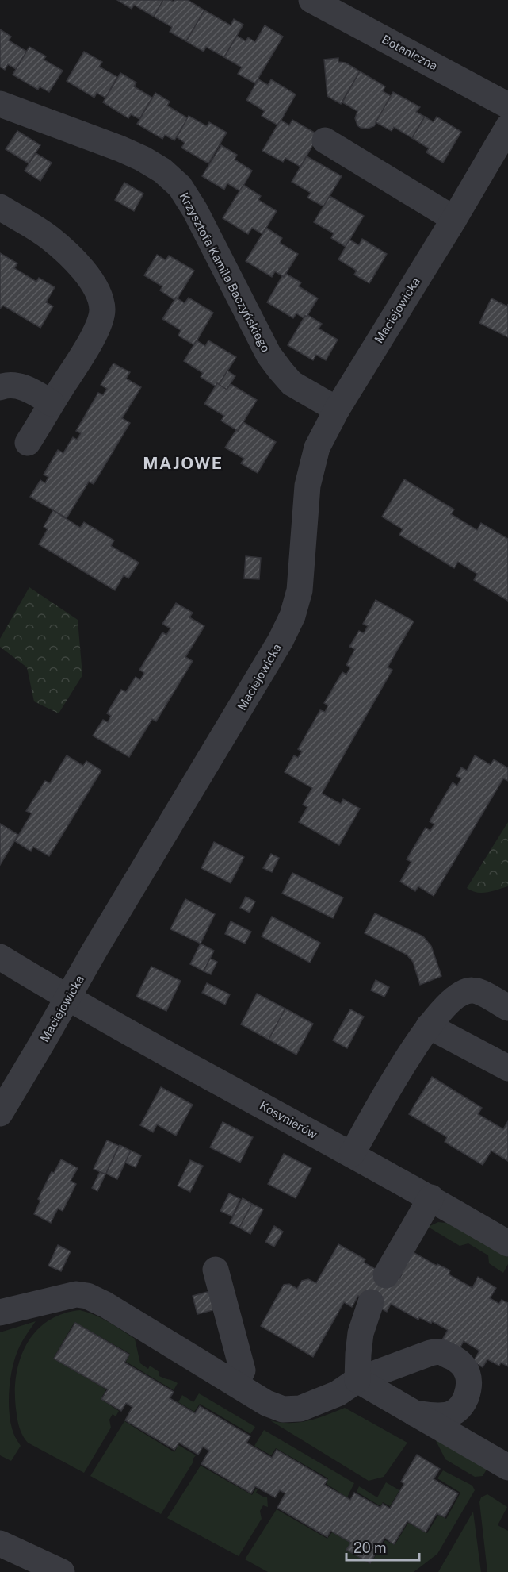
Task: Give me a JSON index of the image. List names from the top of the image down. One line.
{"streets":{"street":["Botaniczna","Krzysztofa Kamila Baczyńskiego","Maciejowicka","Kosynierów"]},"crossings":[["Krzysztofa Kamila Baczyńskiego","Maciejowicka"],["Maciejowicka","Kosynierów"]],"districts":["MAJOWE"],"scale_bar":"20 m"}
